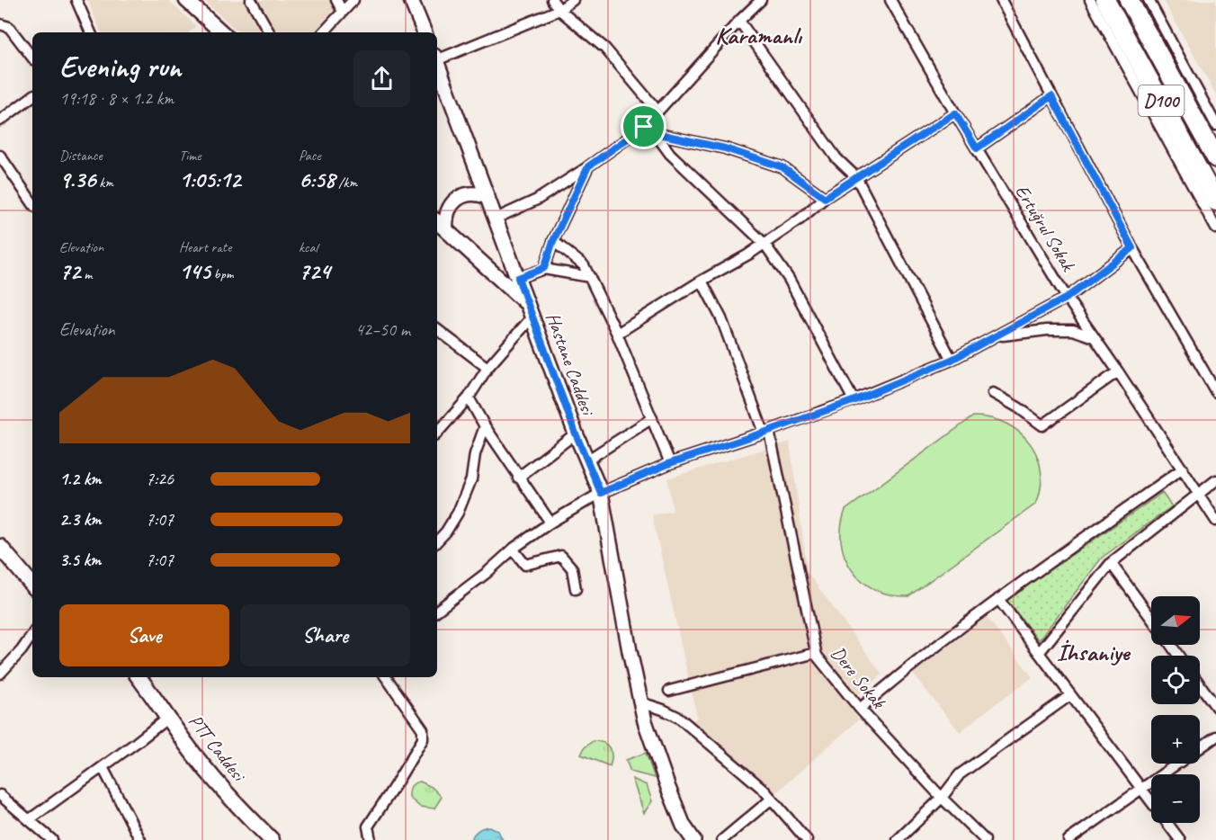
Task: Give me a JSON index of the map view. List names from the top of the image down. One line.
{"streets":{"highway":["D100"],"main road":["Hastane Caddesi","PTT Caddesi"],"street":["Ertuğrul Sokak","Dere Sokak"]},"districts":["Karamanlı","İhsaniye"],"north":"right","page":{"heading":["Evening run","19:18 · 8 × 1.2 km"],"stats":[["Distance","9.36 km"],["Time","1:05:12"],["Pace","6:58 /km"],["Elevation","72 m"],["Heart rate","145 bpm"],["kcal","724"]],"chart":["Elevation","42–50 m"],"list":[{"name":"1.2 km","note":"7:26"},{"name":"2.3 km","note":"7:07"},{"name":"3.5 km","note":"7:07"}],"buttons":["Save","Share"],"map_buttons":["+","−"]}}
